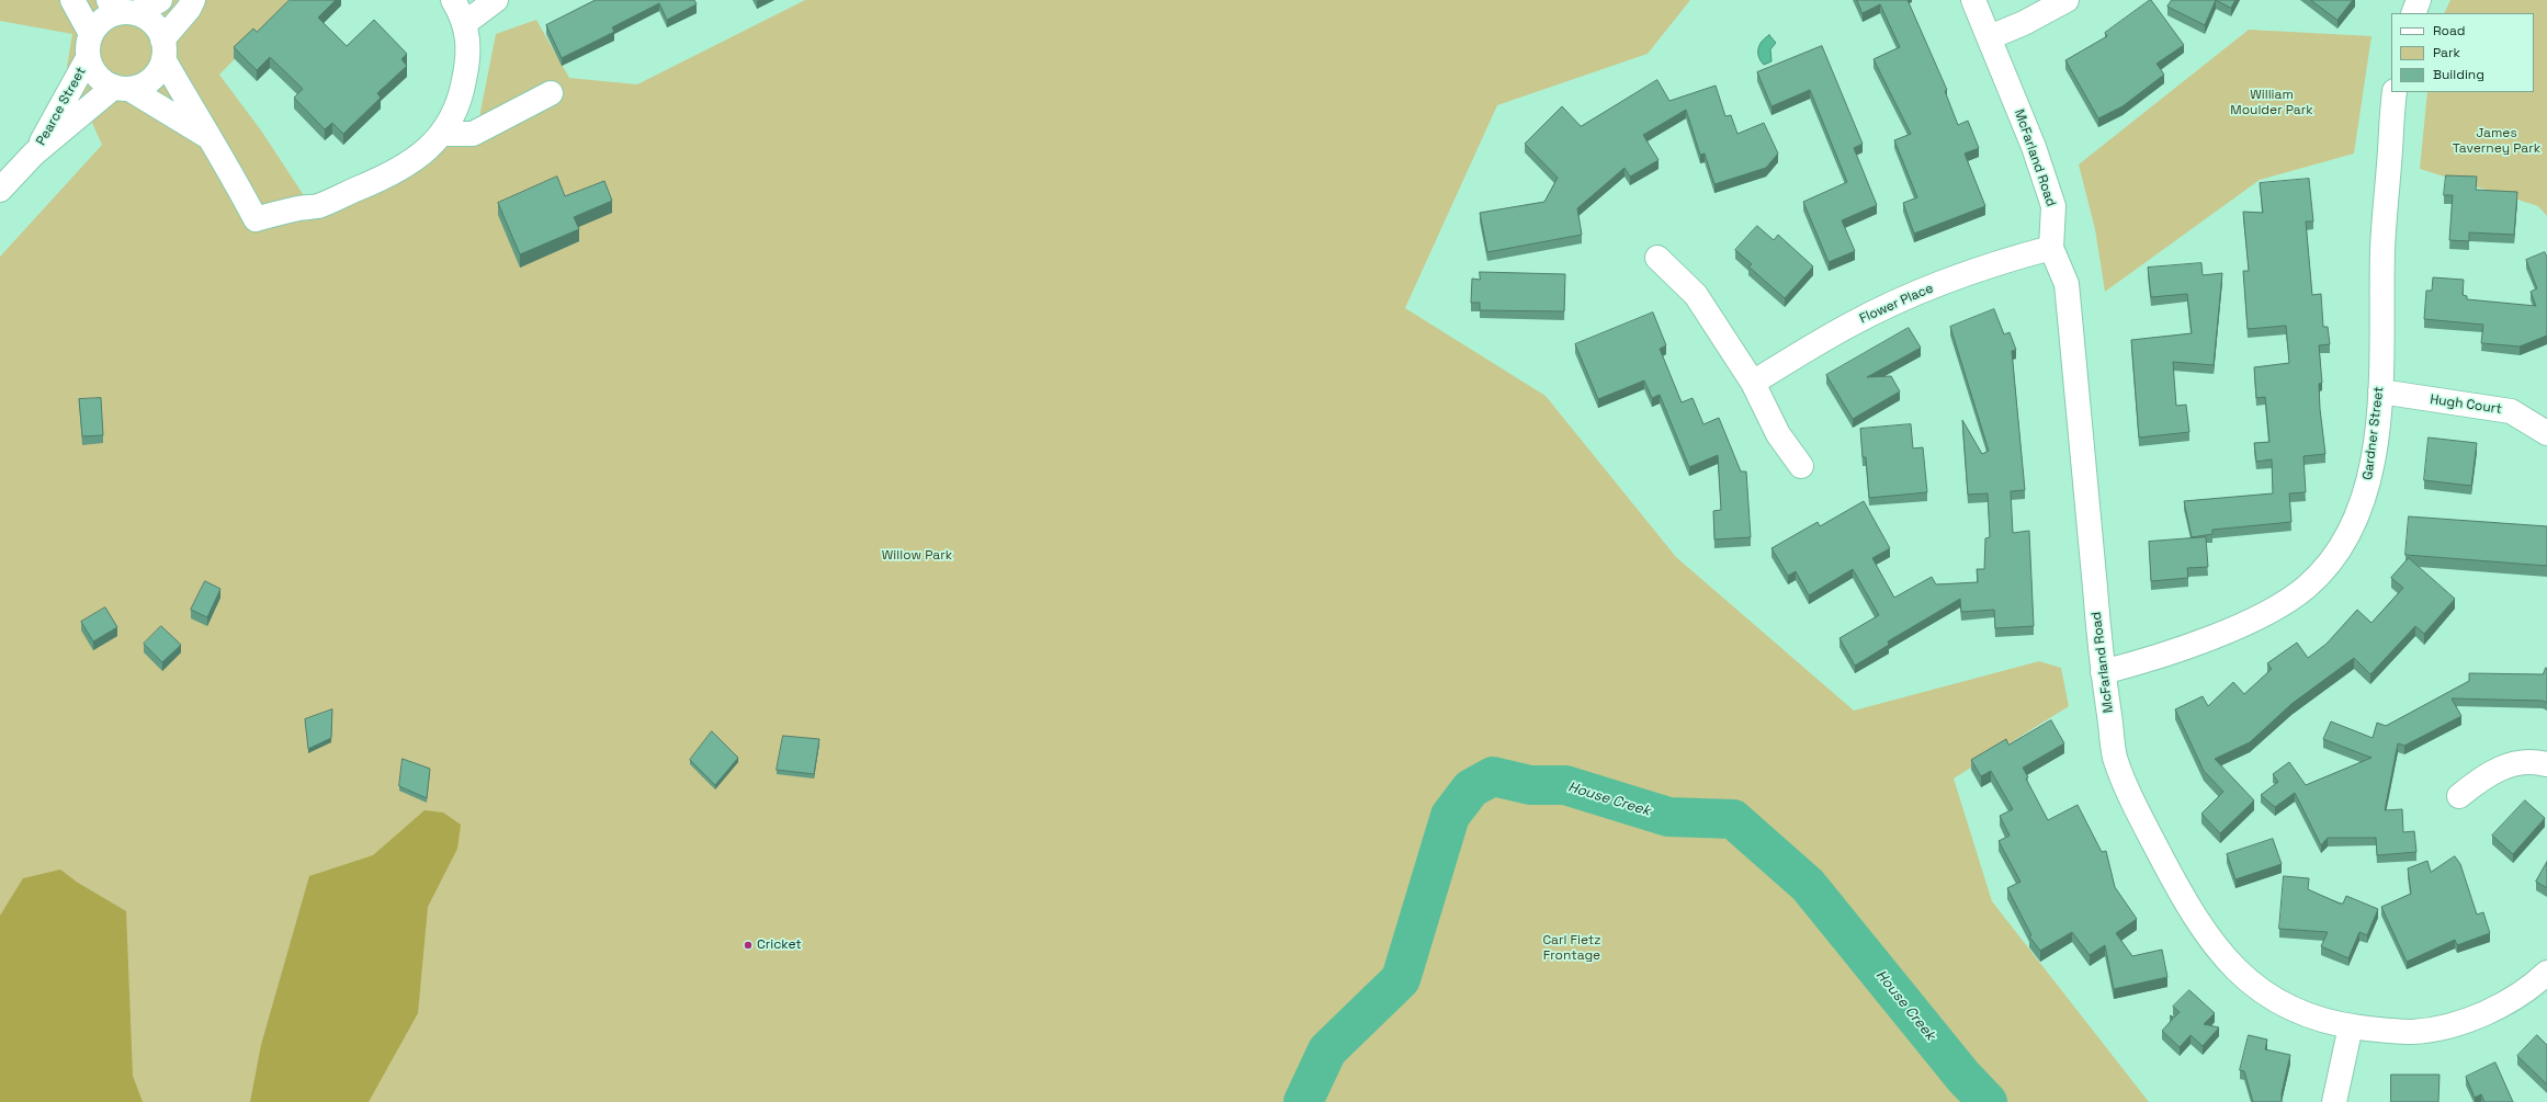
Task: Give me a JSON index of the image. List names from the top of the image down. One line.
{"streets":{"street":["Pearce Street","McFarland Road","Flower Place","Hugh Court","Gardner Street"]},"crossings":[["McFarland Road","Flower Place"],["McFarland Road","Gardner Street"],["Hugh Court","Gardner Street"]],"water":["House Creek"],"parks":["William Moulder Park","James Taverney Park","Willow Park","Carl Fietz Frontage"],"places":["Cricket"],"legend":["Road","Park","Building"]}
